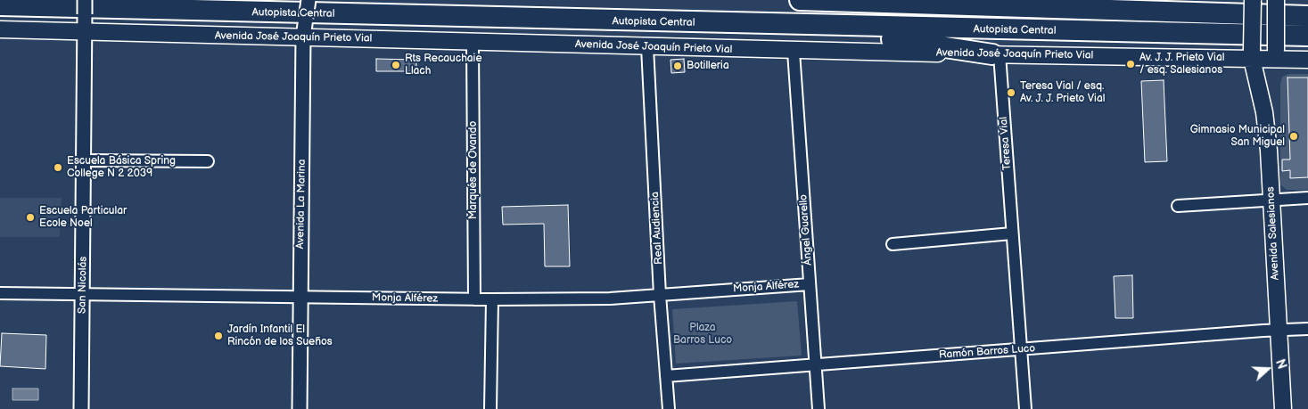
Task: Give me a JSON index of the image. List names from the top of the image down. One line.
{"streets":{"highway":["Autopista Central"],"main road":["Avenida José Joaquín Prieto Vial","Avenida Salesianos"],"street":["Teresa Vial","Marqués de Ovando","Avenida La Marina","Real Audiencia","Ángel Guarello","San Nicolás","Monja Alférez","Ramón Barros Luco"]},"crossings":[["Avenida José Joaquín Prieto Vial","Teresa Vial"],["Avenida José Joaquín Prieto Vial","Marqués de Ovando"],["Avenida José Joaquín Prieto Vial","Avenida La Marina"],["Avenida José Joaquín Prieto Vial","Real Audiencia"],["Avenida José Joaquín Prieto Vial","Ángel Guarello"],["Avenida José Joaquín Prieto Vial","Avenida Salesianos"],["Avenida José Joaquín Prieto Vial","San Nicolás"],["Teresa Vial","Ramón Barros Luco"],["Marqués de Ovando","Monja Alférez"],["Avenida La Marina","Monja Alférez"],["Real Audiencia","Monja Alférez"],["Real Audiencia","Ramón Barros Luco"],["Ángel Guarello","Monja Alférez"],["Ángel Guarello","Ramón Barros Luco"],["Avenida Salesianos","Ramón Barros Luco"],["San Nicolás","Monja Alférez"]],"parks":["Plaza Barros Luco"],"places":["Av. J. J. Prieto Vial / esq. Salesianos","Rts Recauchaie Llach","Botilleria","Teresa Vial / esq. Av. J. J. Prieto Vial","Gimnasio Municipal San Miguel","Escuela Básica Spring College N 2 2039","Escuela Particular Ecole Noel","Jardín Infantil El Rincón de los Sueños"],"north":"right"}
